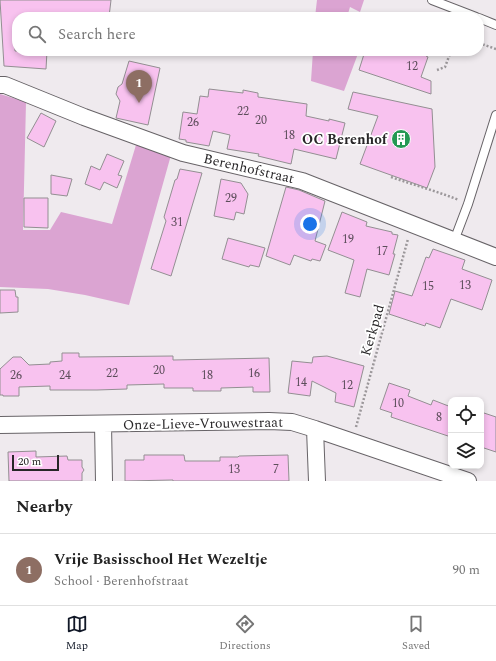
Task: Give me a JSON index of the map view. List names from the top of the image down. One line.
{"streets":{"street":["Berenhofstraat","Onze-Lieve-Vrouwestraat"],"path":["Kerkpad"]},"crossings":[["Berenhofstraat","Kerkpad"],["Kerkpad","Onze-Lieve-Vrouwestraat"]],"places":{"building":["OC Berenhof"]},"house_numbers":["12","22","20","26","18","29","31","19","17","13","15","20","22","16","26","24","18","14","12","10","8","13","7"],"scale_bar":"20 m","page":{"search":"Search here","pins":"1","scale":"20 m","heading":"Nearby","list":[{"mark":"1","name":"Vrije Basisschool Het Wezeltje","note":"School · Berenhofstraat","value":"90 m"}],"nav":["Map","Directions","Saved"]}}
